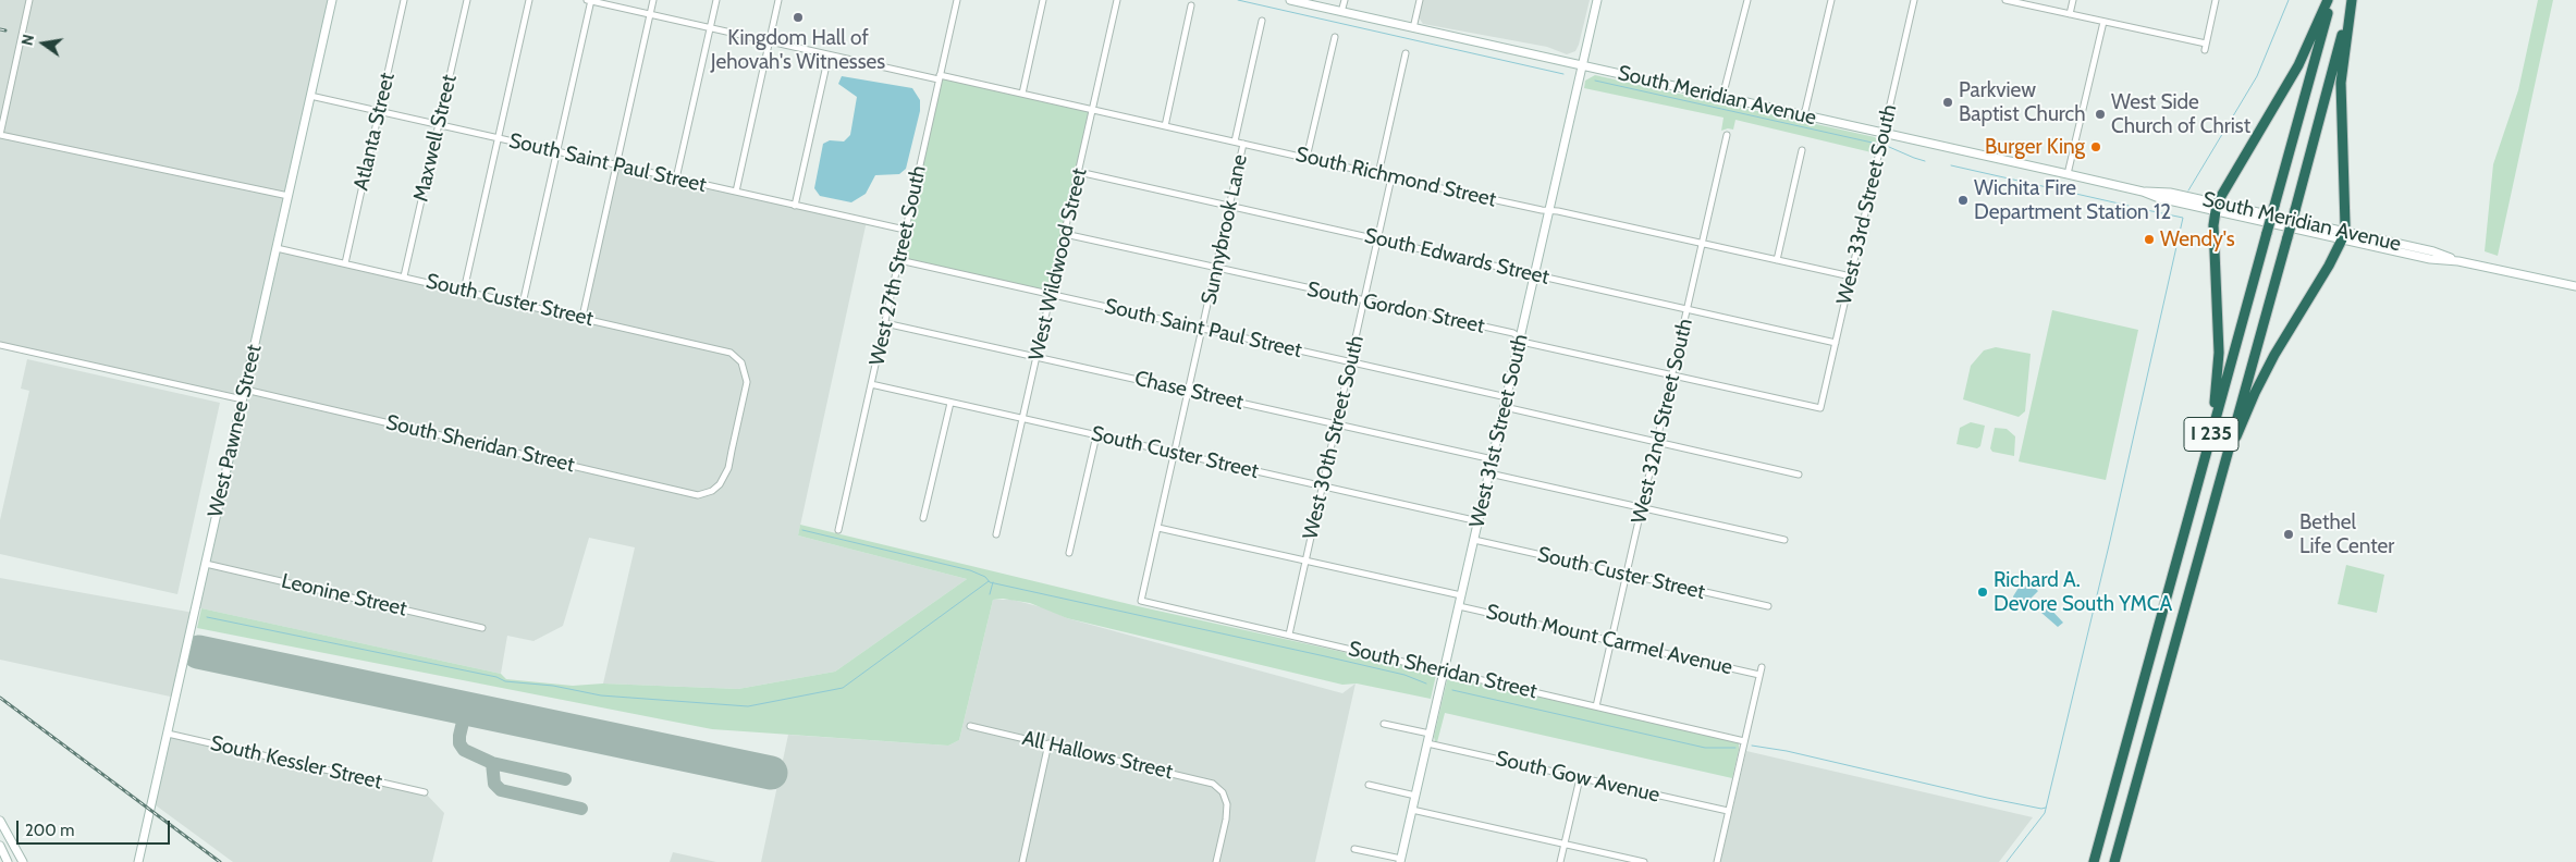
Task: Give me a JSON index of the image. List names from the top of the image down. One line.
{"streets":{"highway":["I 235"],"main road":["South Meridian Avenue","West Pawnee Street","West 31st Street South"],"street":["Atlanta Street","Maxwell Street","South Saint Paul Street","South Richmond Street","West 33rd Street South","Sunnybrook Lane","South Edwards Street","West Wildwood Street","West 27th Street South","South Custer Street","South Gordon Street","Chase Street","West 32nd Street South","West 30th Street South","South Sheridan Street","Leonine Street","South Mount Carmel Avenue","All Hallows Street","South Kessler Street","South Gow Avenue"]},"crossings":[["South Meridian Avenue","West 33rd Street South"],["South Meridian Avenue","West 31st Street South"],["Atlanta Street","South Saint Paul Street"],["Atlanta Street","South Custer Street"],["Maxwell Street","South Saint Paul Street"],["Maxwell Street","South Custer Street"],["South Saint Paul Street","Sunnybrook Lane"],["South Saint Paul Street","West Wildwood Street"],["South Saint Paul Street","West 27th Street South"],["South Saint Paul Street","West Pawnee Street"],["South Saint Paul Street","West 31st Street South"],["South Saint Paul Street","West 30th Street South"],["South Richmond Street","West 33rd Street South"],["South Richmond Street","Sunnybrook Lane"],["South Richmond Street","West Wildwood Street"],["South Richmond Street","West 27th Street South"],["South Richmond Street","West 32nd Street South"],["South Richmond Street","West 31st Street South"],["South Richmond Street","West 30th Street South"],["West 33rd Street South","South Edwards Street"],["West 33rd Street South","South Gordon Street"],["Sunnybrook Lane","South Edwards Street"],["Sunnybrook Lane","South Custer Street"],["Sunnybrook Lane","South Gordon Street"],["Sunnybrook Lane","Chase Street"],["Sunnybrook Lane","South Sheridan Street"],["Sunnybrook Lane","South Mount Carmel Avenue"],["South Edwards Street","West Wildwood Street"],["South Edwards Street","West 32nd Street South"],["South Edwards Street","West 31st Street South"],["South Edwards Street","West 30th Street South"],["West Wildwood Street","South Custer Street"],["West Wildwood Street","South Gordon Street"],["West Wildwood Street","Chase Street"],["West 27th Street South","South Custer Street"],["West 27th Street South","Chase Street"],["South Custer Street","West 32nd Street South"],["South Custer Street","West Pawnee Street"],["South Custer Street","West 31st Street South"],["South Custer Street","West 30th Street South"],["South Custer Street","South Sheridan Street"],["South Gordon Street","West 32nd Street South"],["South Gordon Street","West 31st Street South"],["South Gordon Street","West 30th Street South"],["Chase Street","West 31st Street South"],["Chase Street","West 30th Street South"],["West 32nd Street South","South Sheridan Street"],["West 32nd Street South","South Mount Carmel Avenue"],["West Pawnee Street","South Sheridan Street"],["West Pawnee Street","Leonine Street"],["West Pawnee Street","South Kessler Street"],["West 31st Street South","South Sheridan Street"],["West 31st Street South","South Mount Carmel Avenue"],["West 31st Street South","South Gow Avenue"],["West 30th Street South","South Sheridan Street"],["West 30th Street South","South Mount Carmel Avenue"]],"places":["Kingdom Hall of Jehovah's Witnesses","Parkview Baptist Church","West Side Church of Christ","Burger King","Wichita Fire Department Station 12","Wendy's","Bethel Life Center","Richard A. Devore South YMCA"],"scale_bar":"200 m","north":"left"}
